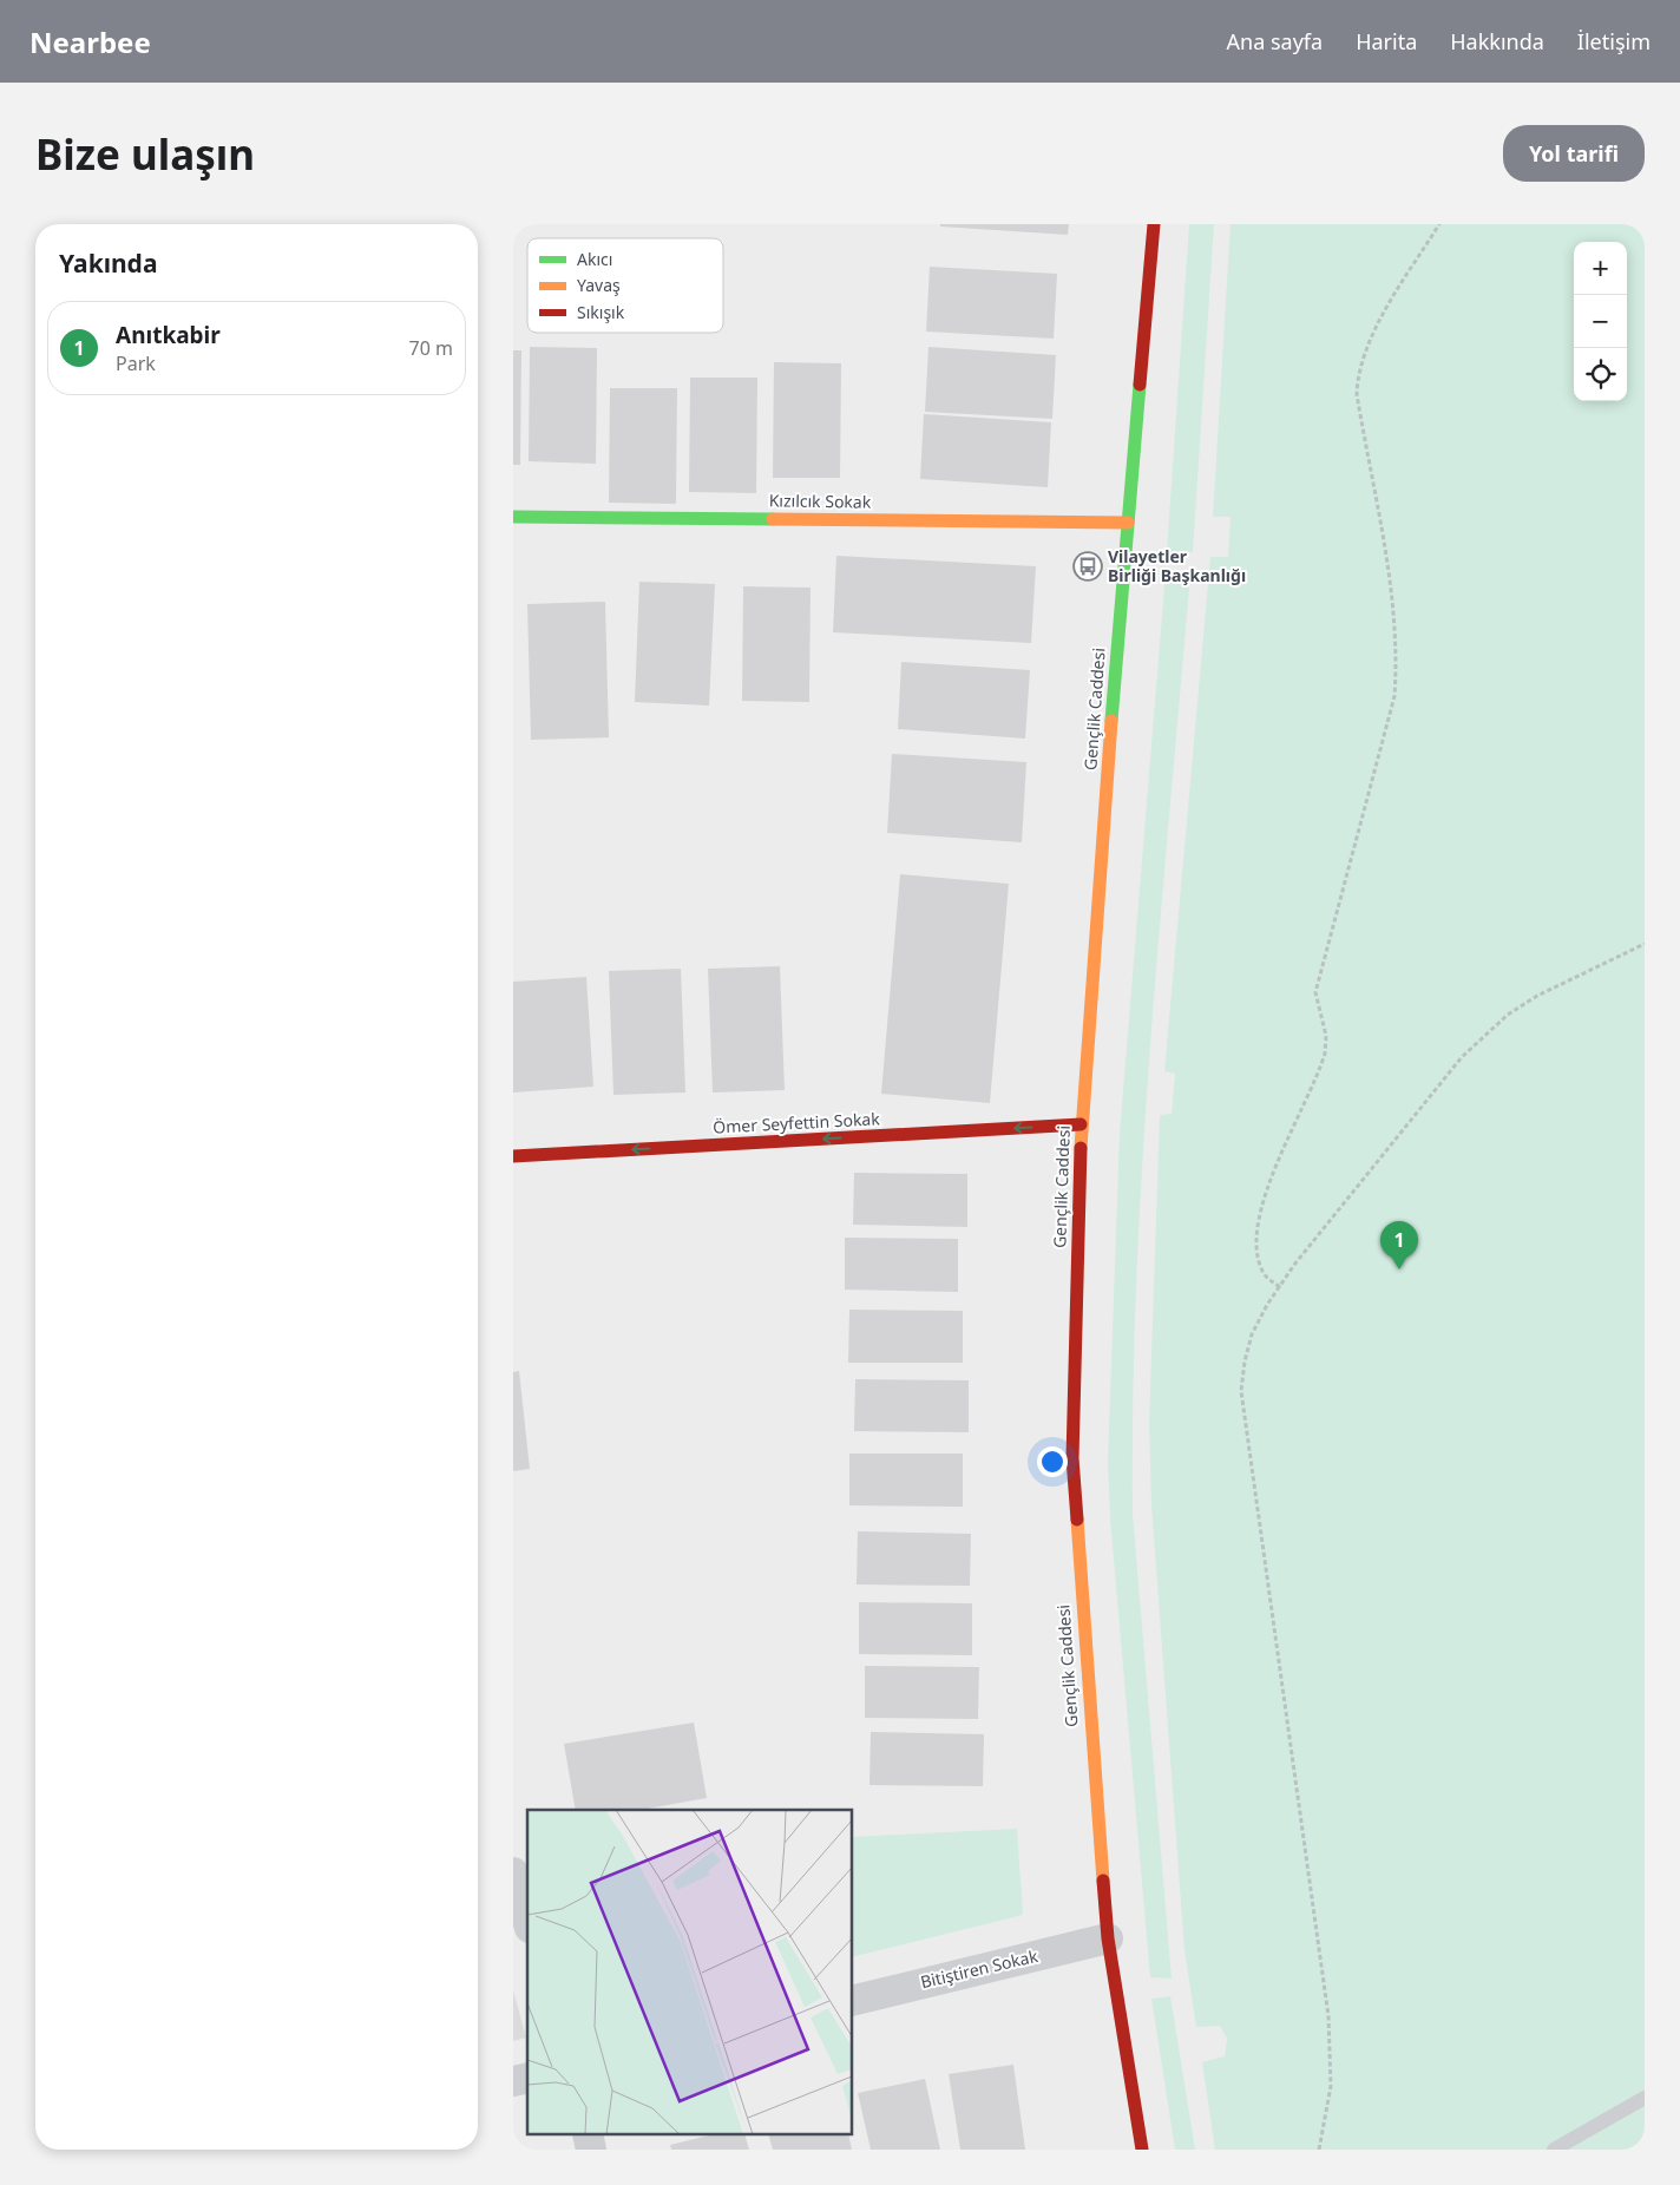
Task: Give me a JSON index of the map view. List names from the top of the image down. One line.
{"streets":{"main road":["Kızılcık Sokak","Gençlik Caddesi","Ömer Seyfettin Sokak"],"street":["Bitiştiren Sokak"]},"crossings":[["Kızılcık Sokak","Gençlik Caddesi"],["Gençlik Caddesi","Ömer Seyfettin Sokak"],["Gençlik Caddesi","Bitiştiren Sokak"]],"one_way":["Ömer Seyfettin Sokak"],"places":{"bus stop":["Vilayetler Birliği Başkanlığı"]},"legend":["Akıcı","Yavaş","Sıkışık"],"page":{"header":"Nearbee","nav":["Ana sayfa","Harita","Hakkında","İletişim"],"buttons":"Yol tarifi","title":"Bize ulaşın","heading":"Yakında","map_buttons":["+","−"],"list":[{"mark":"1","name":"Anıtkabir","note":"Park","value":"70 m"}],"pins":"1"}}
